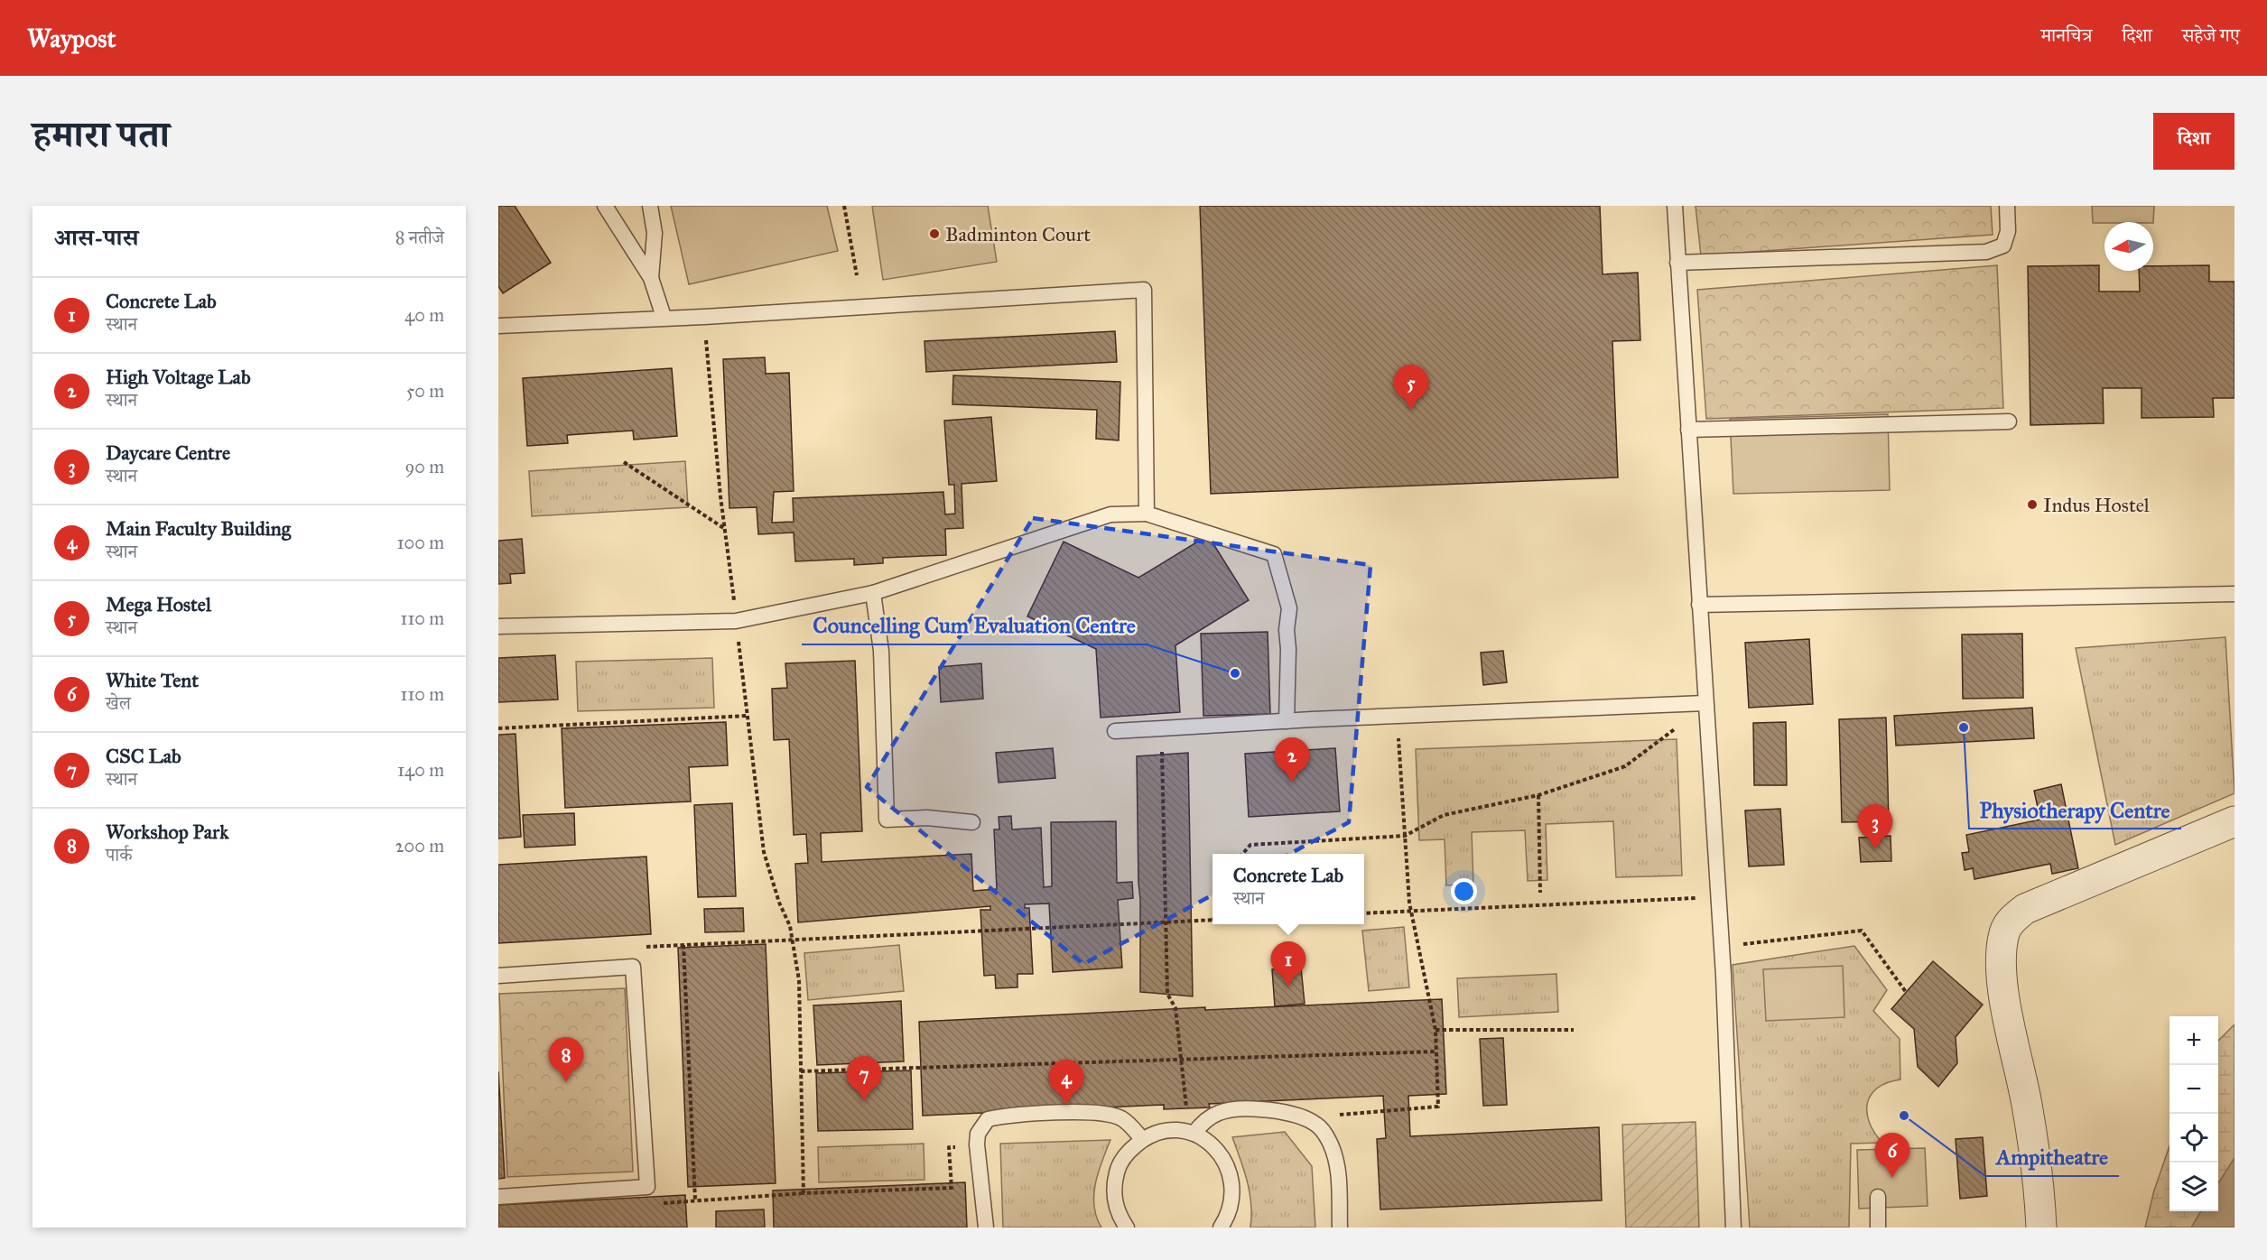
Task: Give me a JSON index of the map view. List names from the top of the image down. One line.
{"places":["Badminton Court","Indus Hostel","Councelling Cum Evaluation Centre","Physiotherapy Centre","Ampitheatre"],"north":"left","page":{"header":"Waypost","nav":["मानचित्र","दिशा","सहेजे गए"],"title":"हमारा पता","buttons":"दिशा","heading":["आस-पास","8 नतीजे"],"list":[{"mark":"1","name":"Concrete Lab","note":"स्थान","value":"40 m"},{"mark":"2","name":"High Voltage Lab","note":"स्थान","value":"50 m"},{"mark":"3","name":"Daycare Centre","note":"स्थान","value":"90 m"},{"mark":"4","name":"Main Faculty Building","note":"स्थान","value":"100 m"},{"mark":"5","name":"Mega Hostel","note":"स्थान","value":"110 m"},{"mark":"6","name":"White Tent","note":"खेल","value":"110 m"},{"mark":"7","name":"CSC Lab","note":"स्थान","value":"140 m"},{"mark":"8","name":"Workshop Park","note":"पार्क","value":"200 m"}],"pins":["5","2","3","1","8","7","4","6"],"popup":["Concrete Lab","स्थान"],"map_buttons":["+","−"]}}
